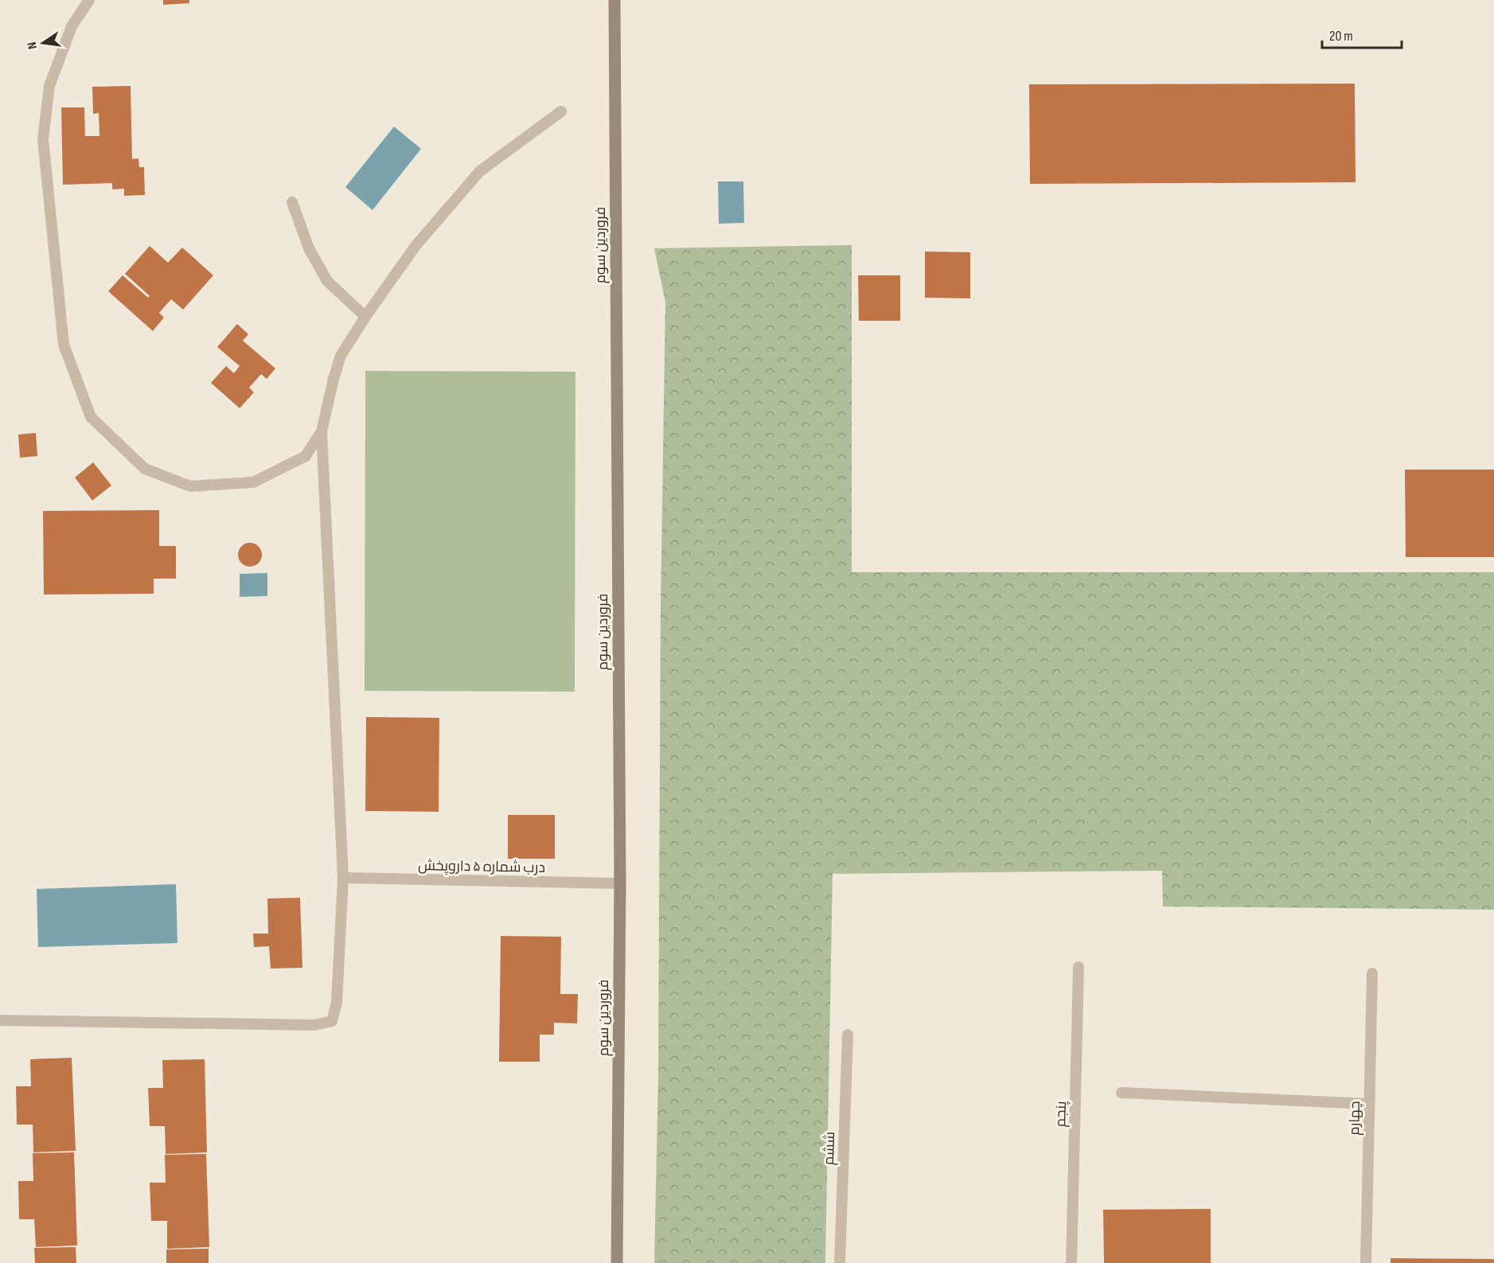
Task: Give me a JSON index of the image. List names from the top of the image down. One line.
{"streets":{"street":["فروردین سوم"],"lane":["درب شماره ۵ داروپخش","پنجم","چهارم","ششم"]},"crossings":[["فروردین سوم","درب شماره ۵ داروپخش"]],"scale_bar":"20 m","north":"left"}
